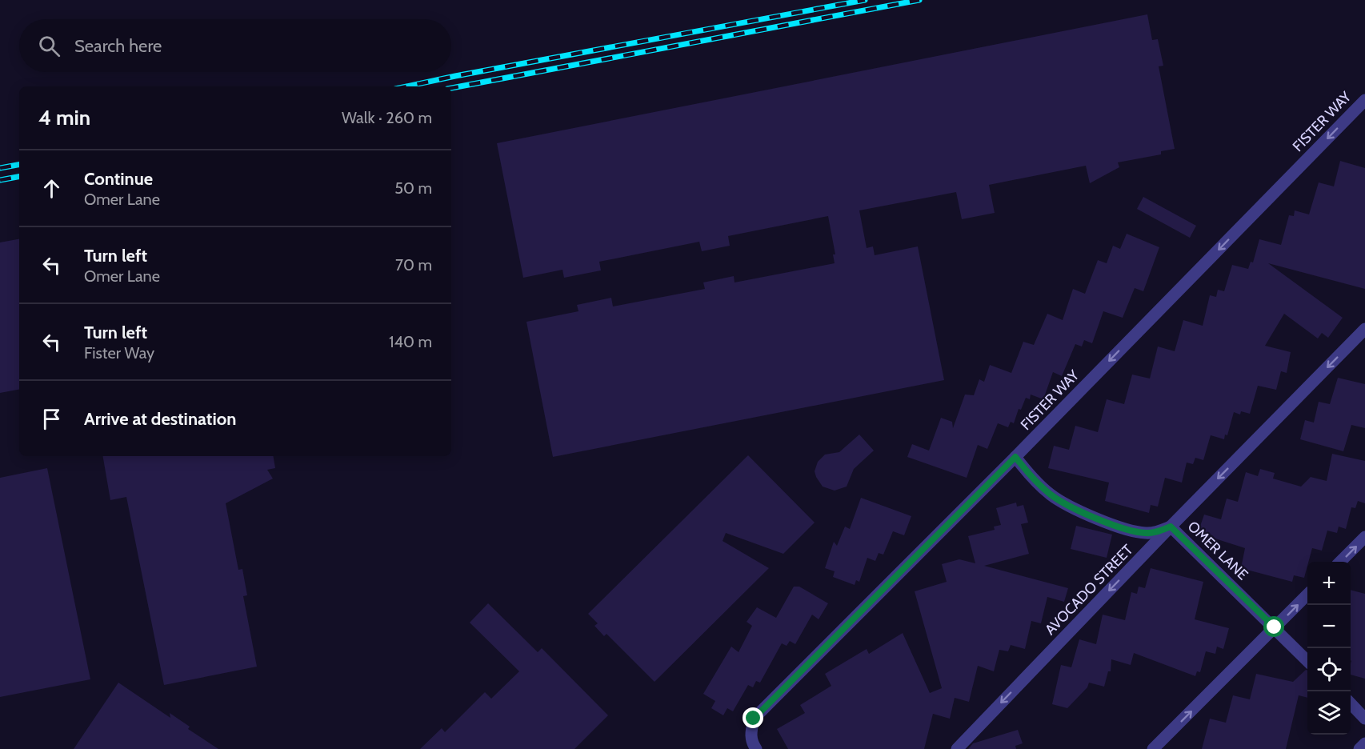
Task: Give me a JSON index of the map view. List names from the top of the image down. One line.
{"streets":{"street":["FISTER WAY","OMER LANE","AVOCADO STREET"]},"crossings":[["FISTER WAY","OMER LANE"],["OMER LANE","AVOCADO STREET"]],"one_way":["FISTER WAY","AVOCADO STREET"],"page":{"search":"Search here","heading":["4 min","Walk · 260 m"],"list":[["Continue","Omer Lane","50 m"],["Turn left","Omer Lane","70 m"],["Turn left","Fister Way","140 m"],"Arrive at destination"],"map_buttons":["+","−"]}}
